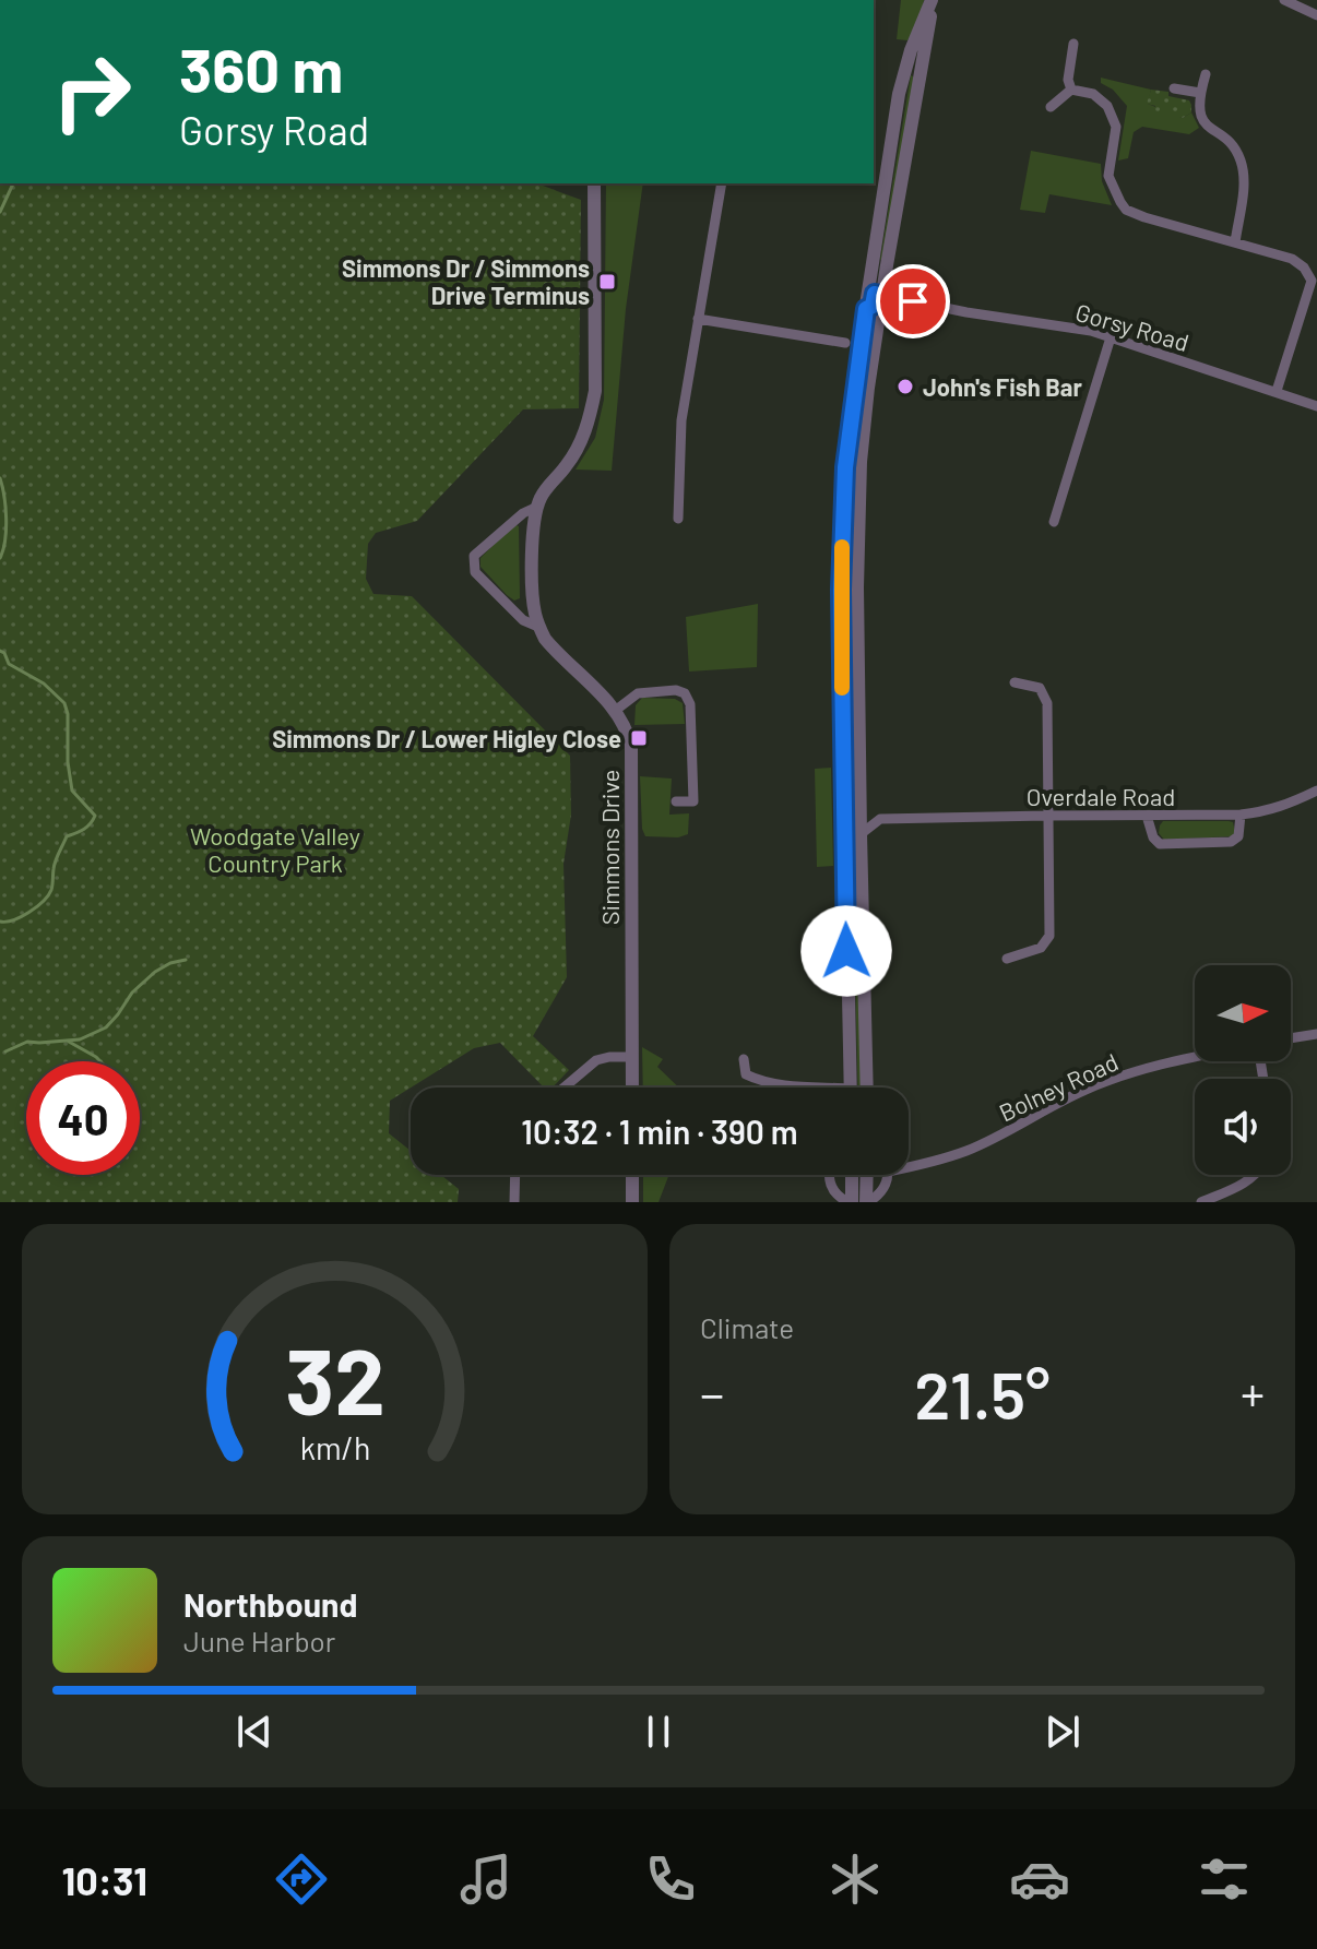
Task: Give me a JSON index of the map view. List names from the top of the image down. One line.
{"streets":{"street":["Gorsy Road","Overdale Road","Simmons Drive","Bolney Road"]},"parks":["Woodgate Valley Country Park"],"places":{"transit":["Simmons Dr / Simmons Drive Terminus","Simmons Dr / Lower Higley Close"],"other":["John's Fish Bar"]},"north":"right","page":{"turn":["360 m","Gorsy Road"],"limit":"40","trip":"10:32 · 1 min · 390 m","tile":"Climate","heat":["−","21.5°","+"],"song":["Northbound","June Harbor"],"tabs":"10:31","gauge":["32","km/h"]}}
